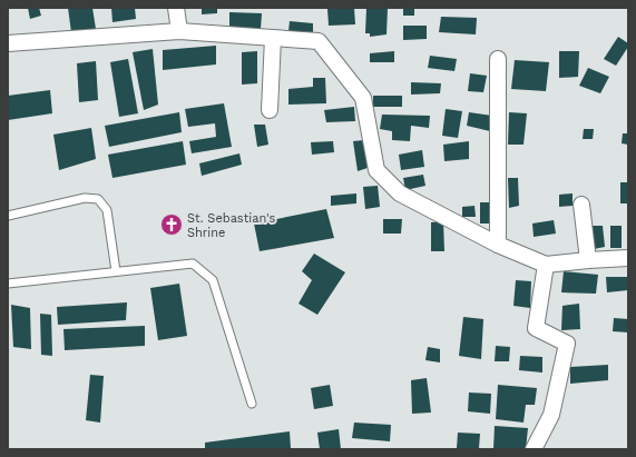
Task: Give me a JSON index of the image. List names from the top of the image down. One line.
{"places":{"church":["St. Sebastian's Shrine"]}}
